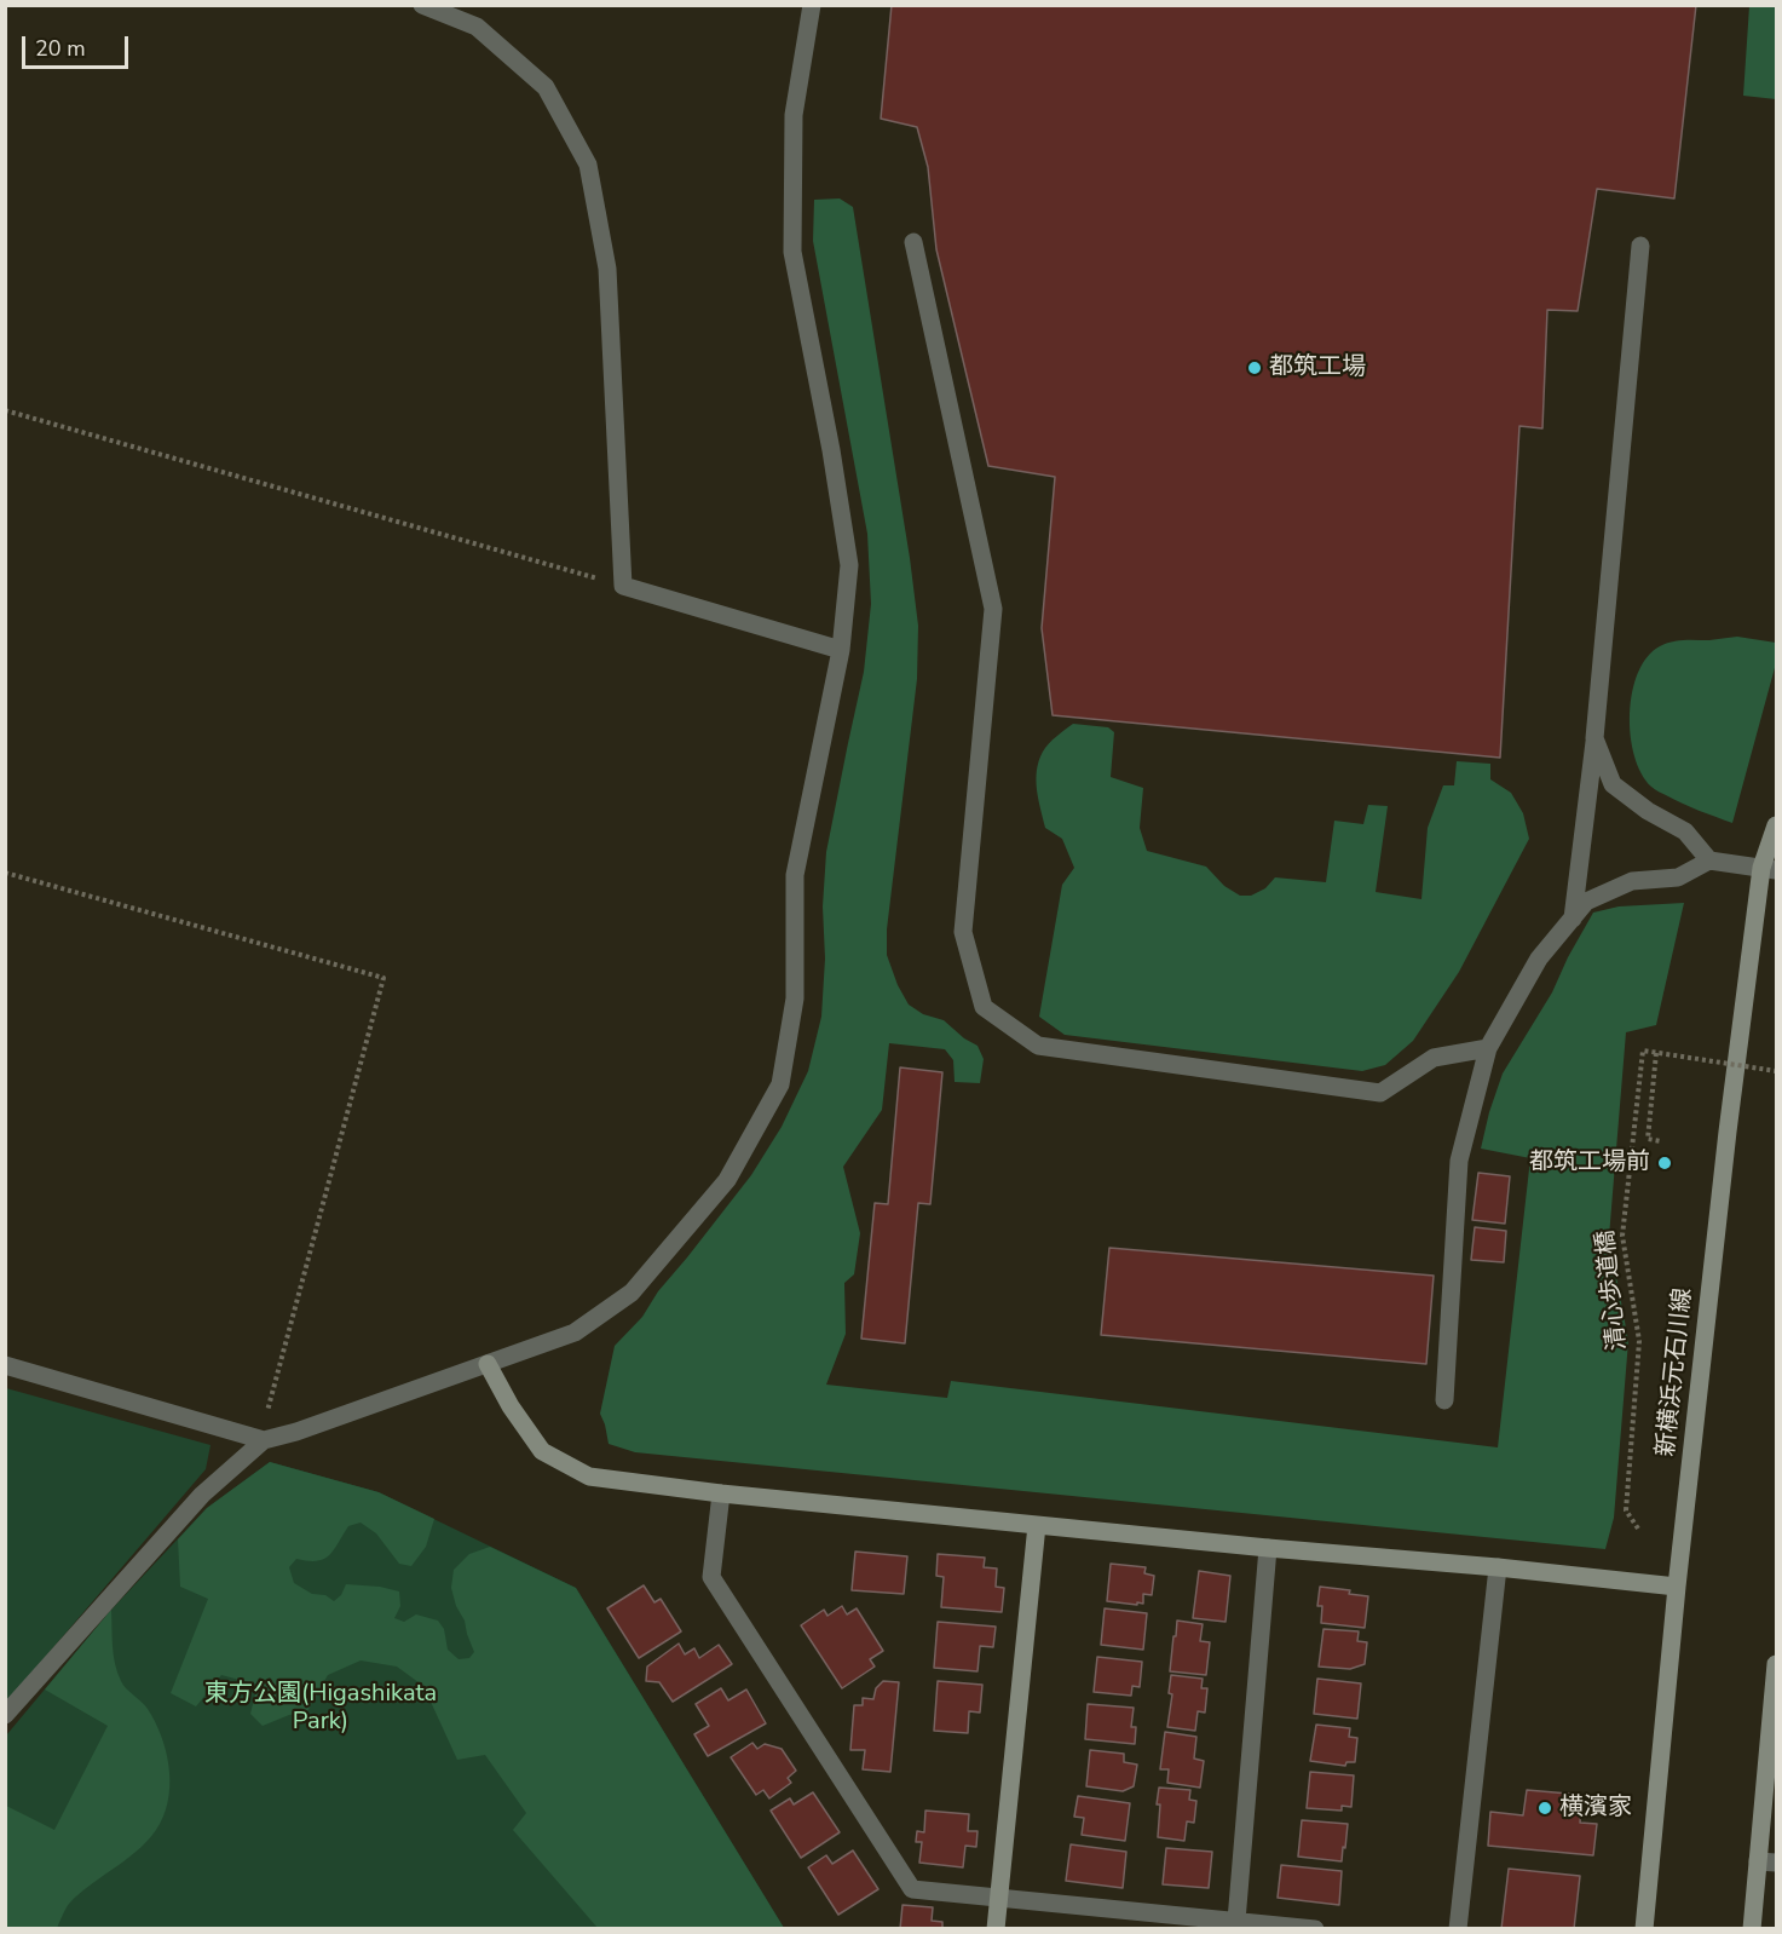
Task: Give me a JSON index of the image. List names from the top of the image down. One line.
{"streets":{"street":["新横浜元石川線"],"path":["清心歩道橋"]},"parks":["東方公園(Higashikata Park)"],"places":["都筑工場","都筑工場前","横濱家"],"scale_bar":"20 m"}
